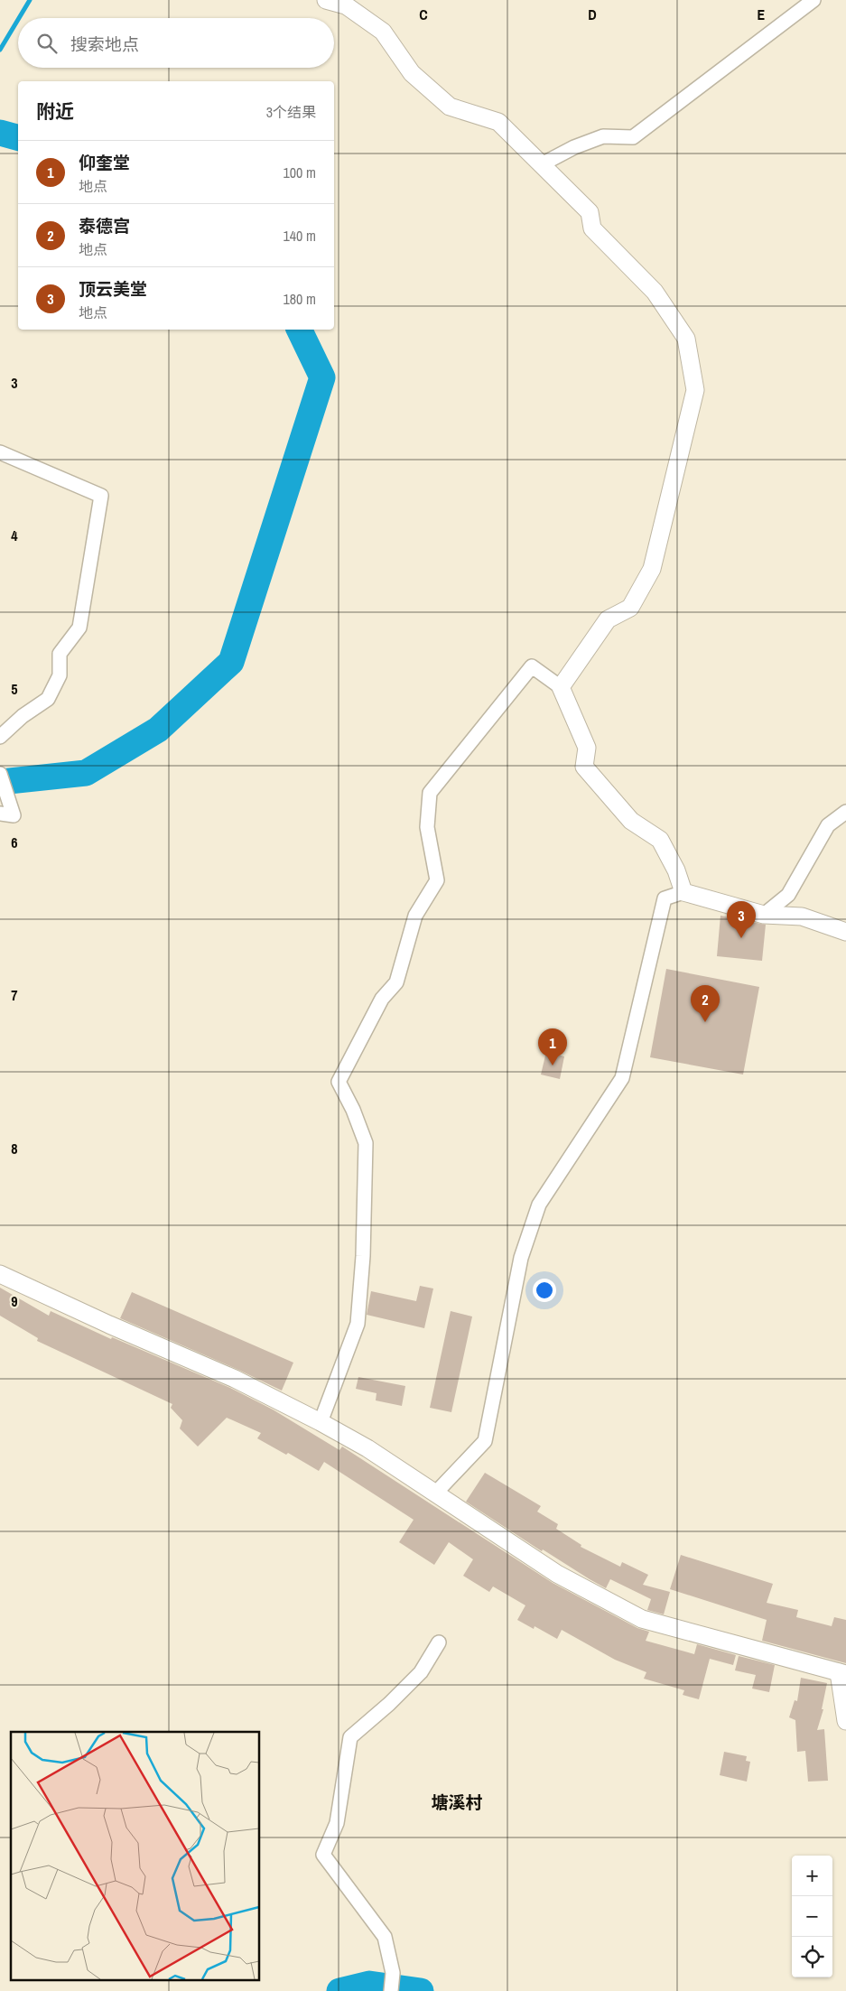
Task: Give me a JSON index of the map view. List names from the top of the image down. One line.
{"districts":["塘溪村"],"page":{"search":"搜索地点","heading":["附近","3个结果"],"list":[{"mark":"1","name":"仰奎堂","note":"地点","value":"100 m"},{"mark":"2","name":"泰德宫","note":"地点","value":"140 m"},{"mark":"3","name":"顶云美堂","note":"地点","value":"180 m"}],"pins":["3","2","1"],"map_buttons":["+","−"]},"grid":{"columns":["C","D","E"],"rows":["3","4","5","6","7","8","9"]}}
